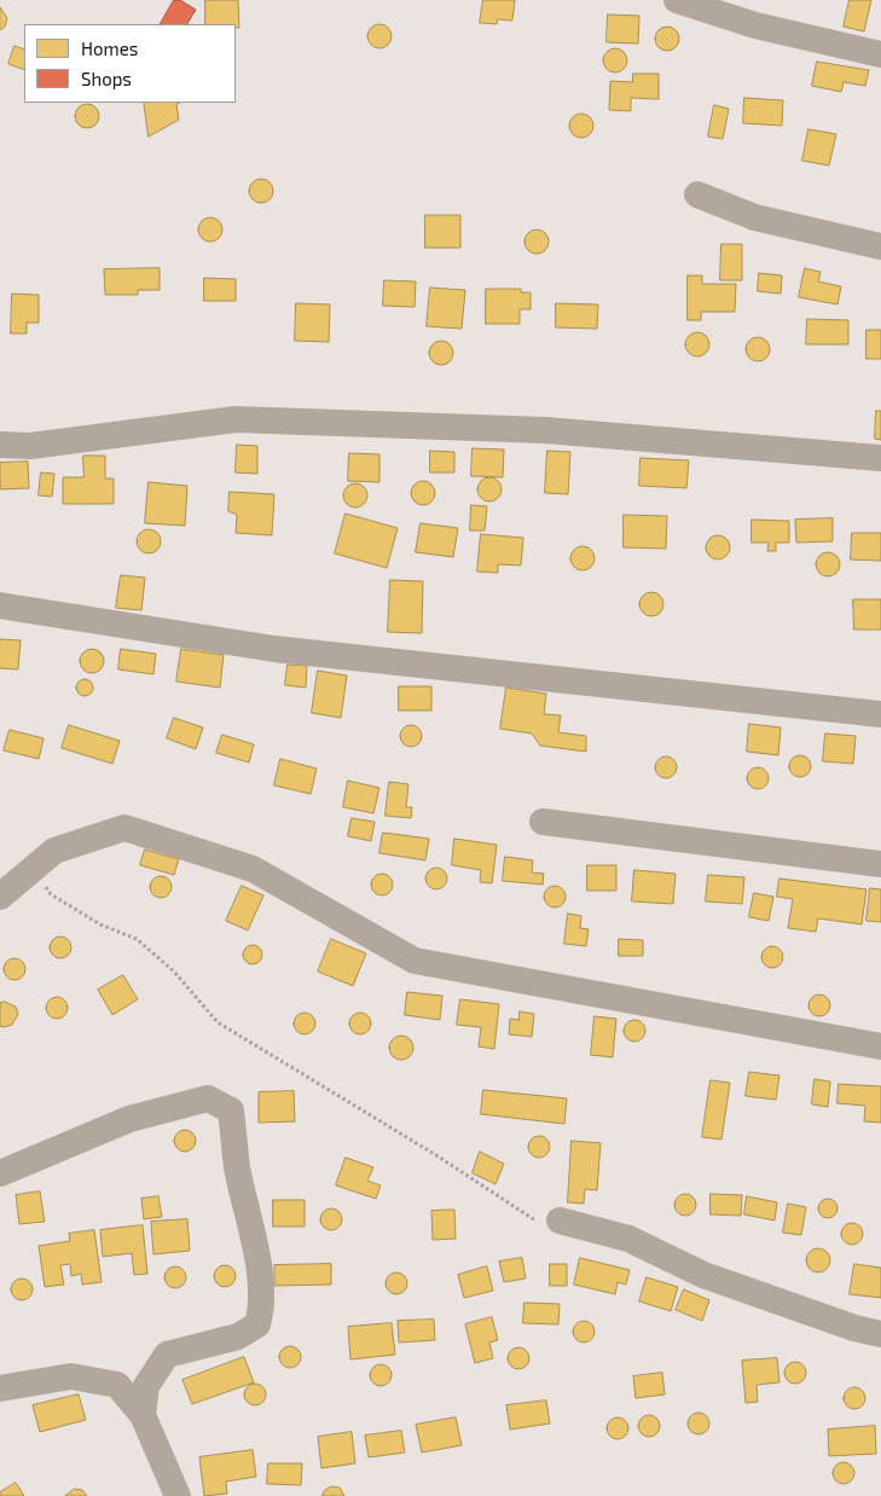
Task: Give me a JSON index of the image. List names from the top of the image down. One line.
{"legend":["Homes","Shops"]}
